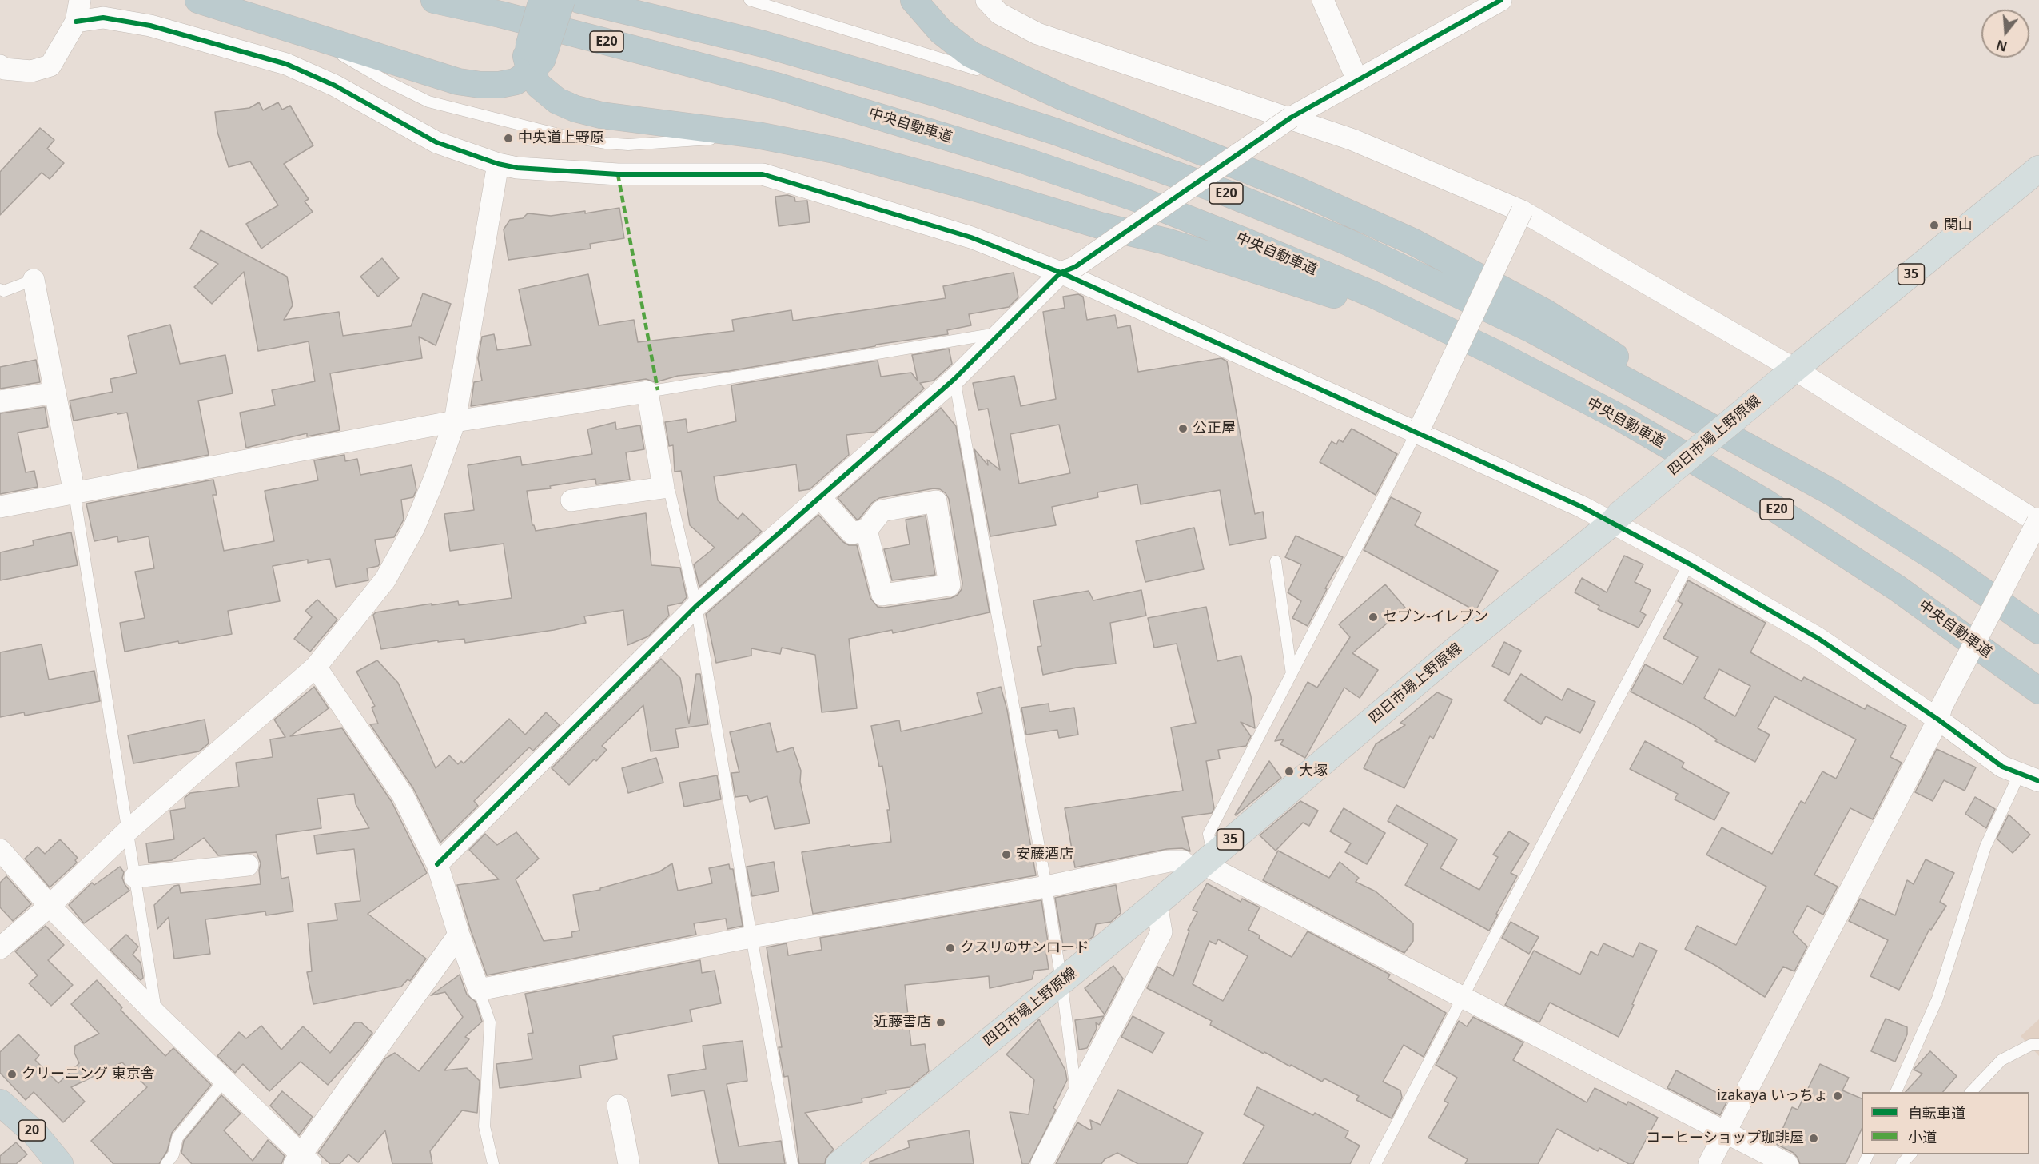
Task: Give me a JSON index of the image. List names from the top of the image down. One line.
{"streets":{"highway":["E20","中央自動車道","20"],"main road":["35","四日市場上野原線"]},"places":["中央道上野原","関山","公正屋","セブン-イレブン","大塚","安藤酒店","クスリのサンロード","近藤書店","クリーニング 東京舎","izakaya いっちょ","コーヒーショップ珈琲屋"],"legend":["自転車道","小道"],"north":"bottom"}
